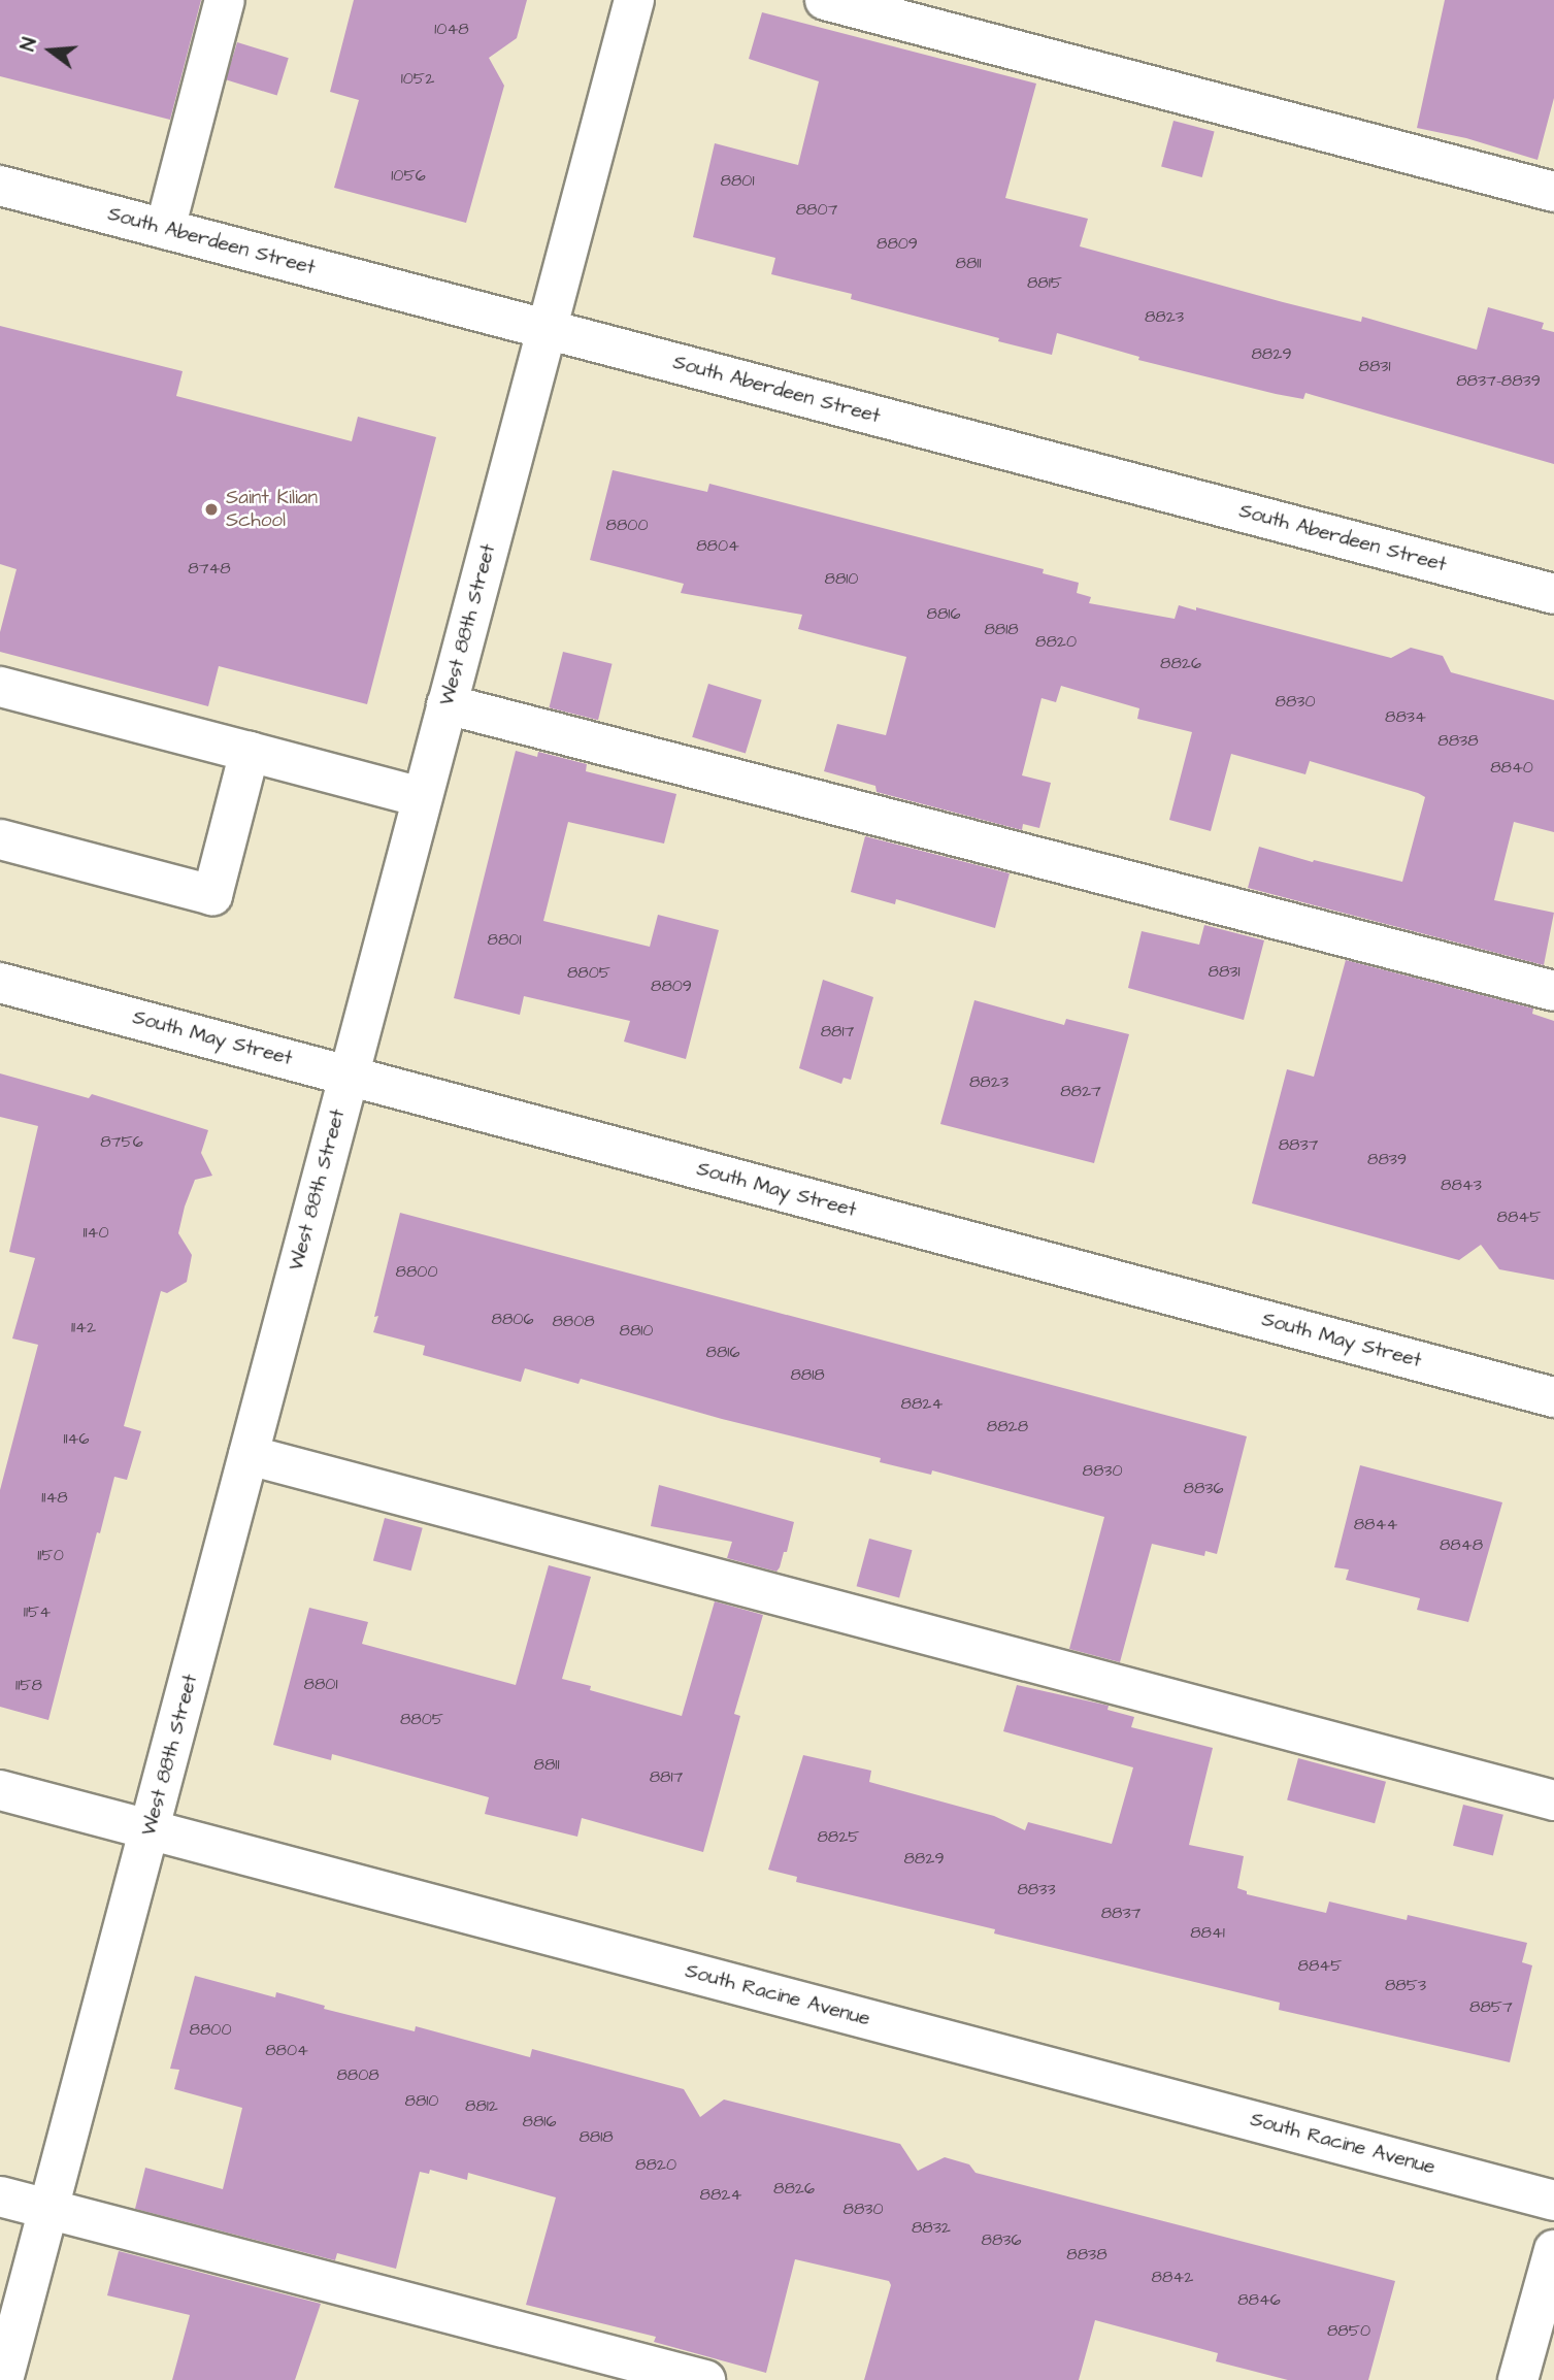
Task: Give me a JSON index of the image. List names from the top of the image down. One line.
{"streets":{"street":["South Aberdeen Street","West 88th Street","South May Street","South Racine Avenue"]},"crossings":[["South Aberdeen Street","West 88th Street"],["West 88th Street","South May Street"],["West 88th Street","South Racine Avenue"]],"places":["Saint Kilian School"],"house_numbers":["1048","1052","1056","8801","8807","8809","8811","8815","8823","8829","8831","8837-8839","8800","8804","8748","8810","8816","8818","8820","8826","8830","8834","8838","8840","8801","8831","8805","8809","8817","8823","8827","8756","8837","8839","8843","8845","1140","8800","8806","8808","1142","8810","8816","8818","8824","8828","1146","8830","8836","1148","8844","8848","1150","1154","8801","1158","8805","8811","8817","8825","8829","8833","8837","8841","8845","8853","8857","8800","8804","8808","8810","8812","8816","8818","8820","8826","8824","8830","8832","8836","8838","8842","8846","8850"],"north":"left"}
